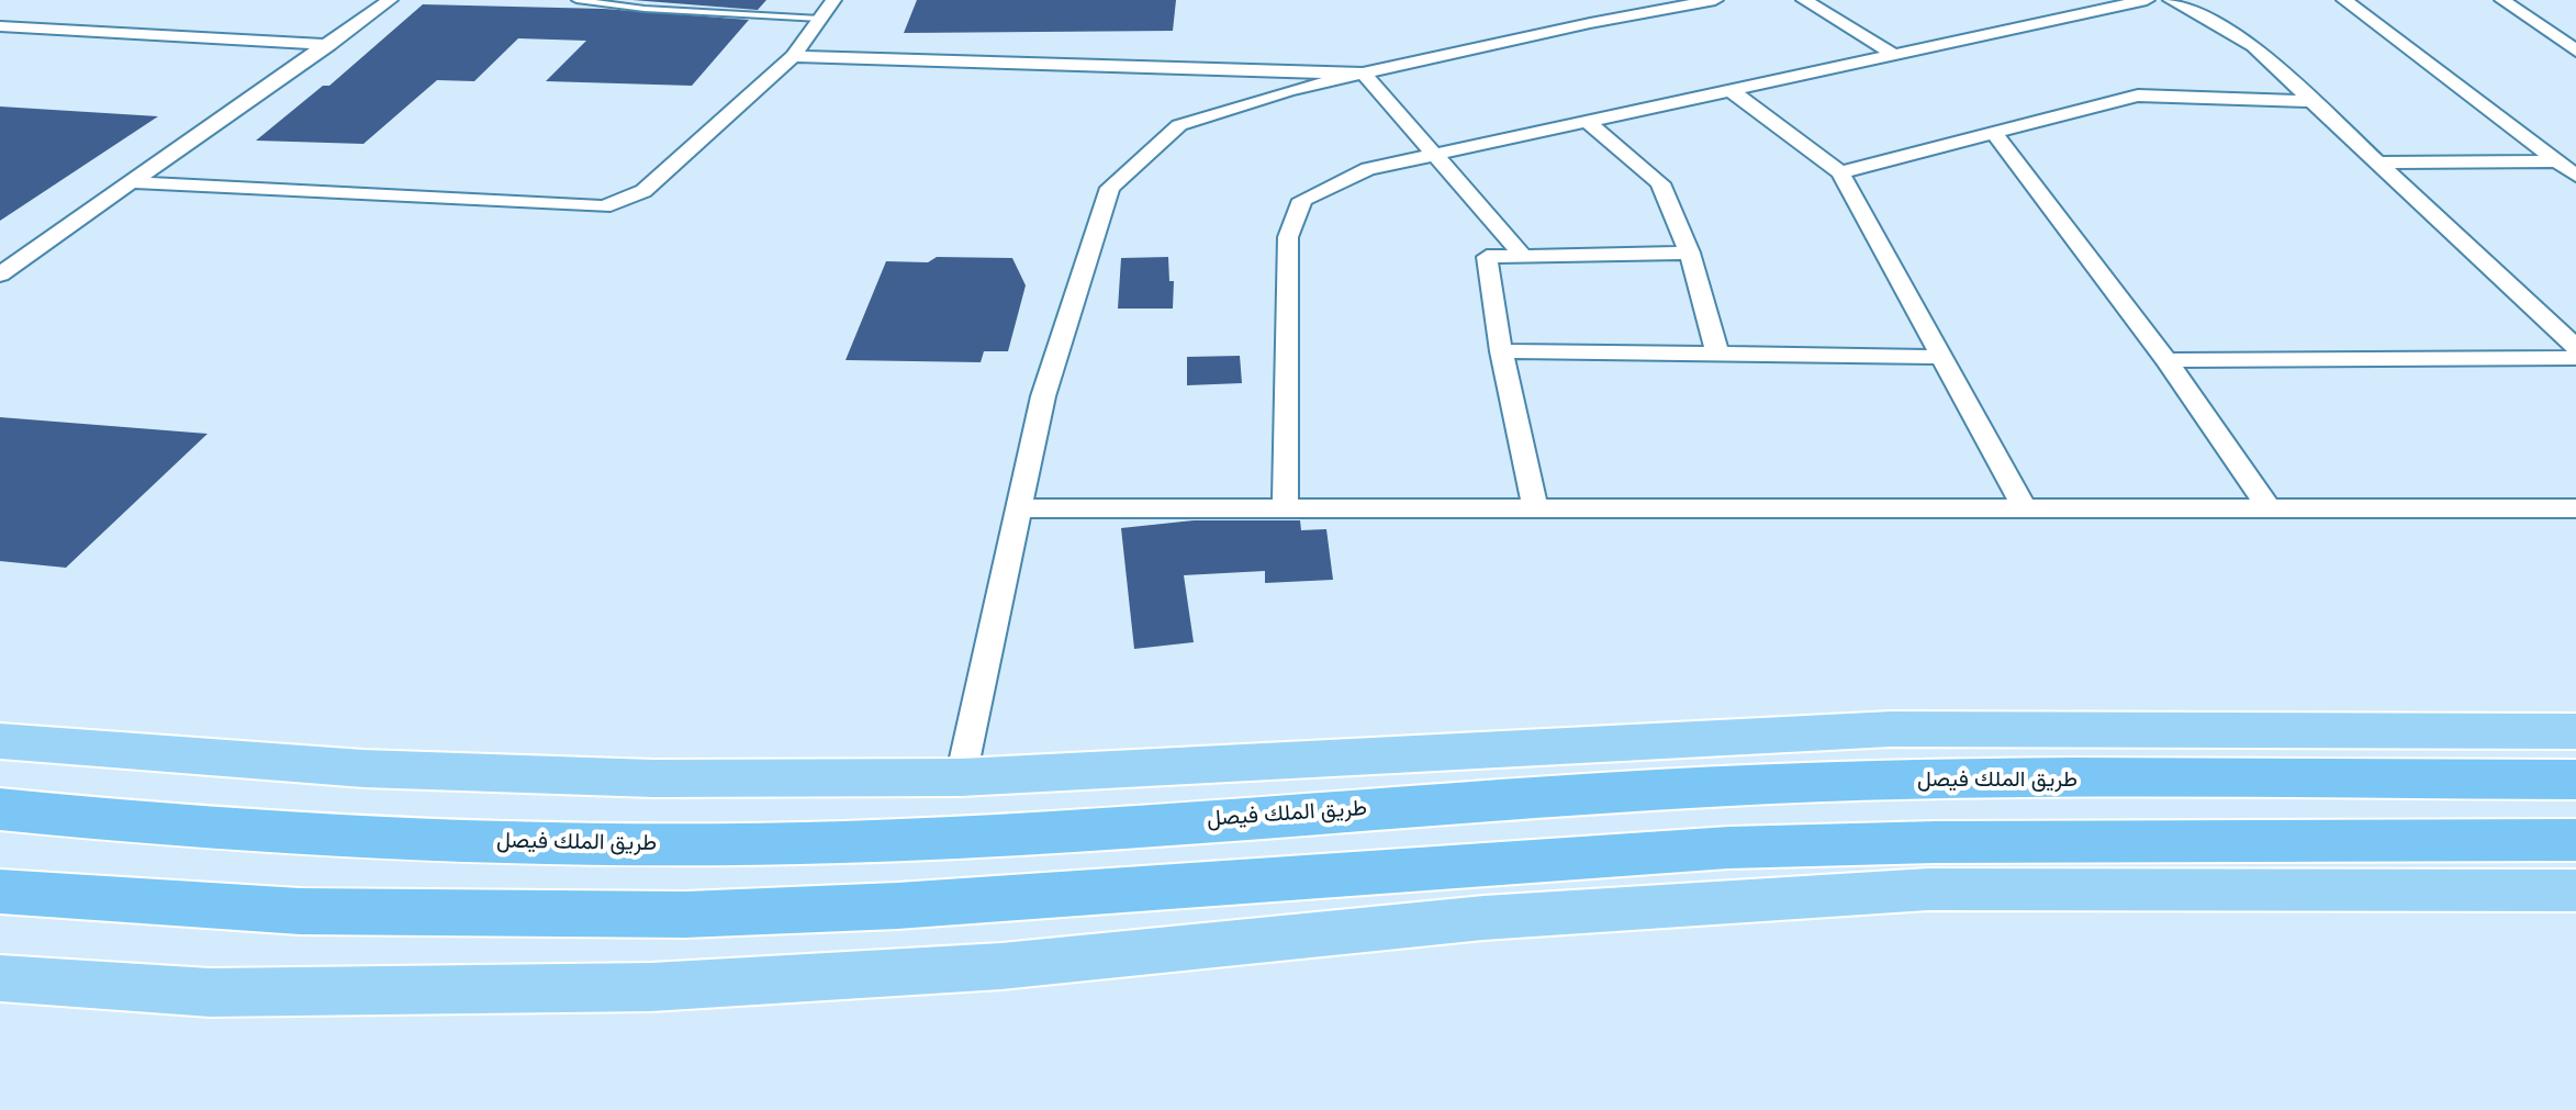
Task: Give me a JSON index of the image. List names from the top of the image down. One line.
{"streets":{"highway":["طريق الملك فيصل"]}}
